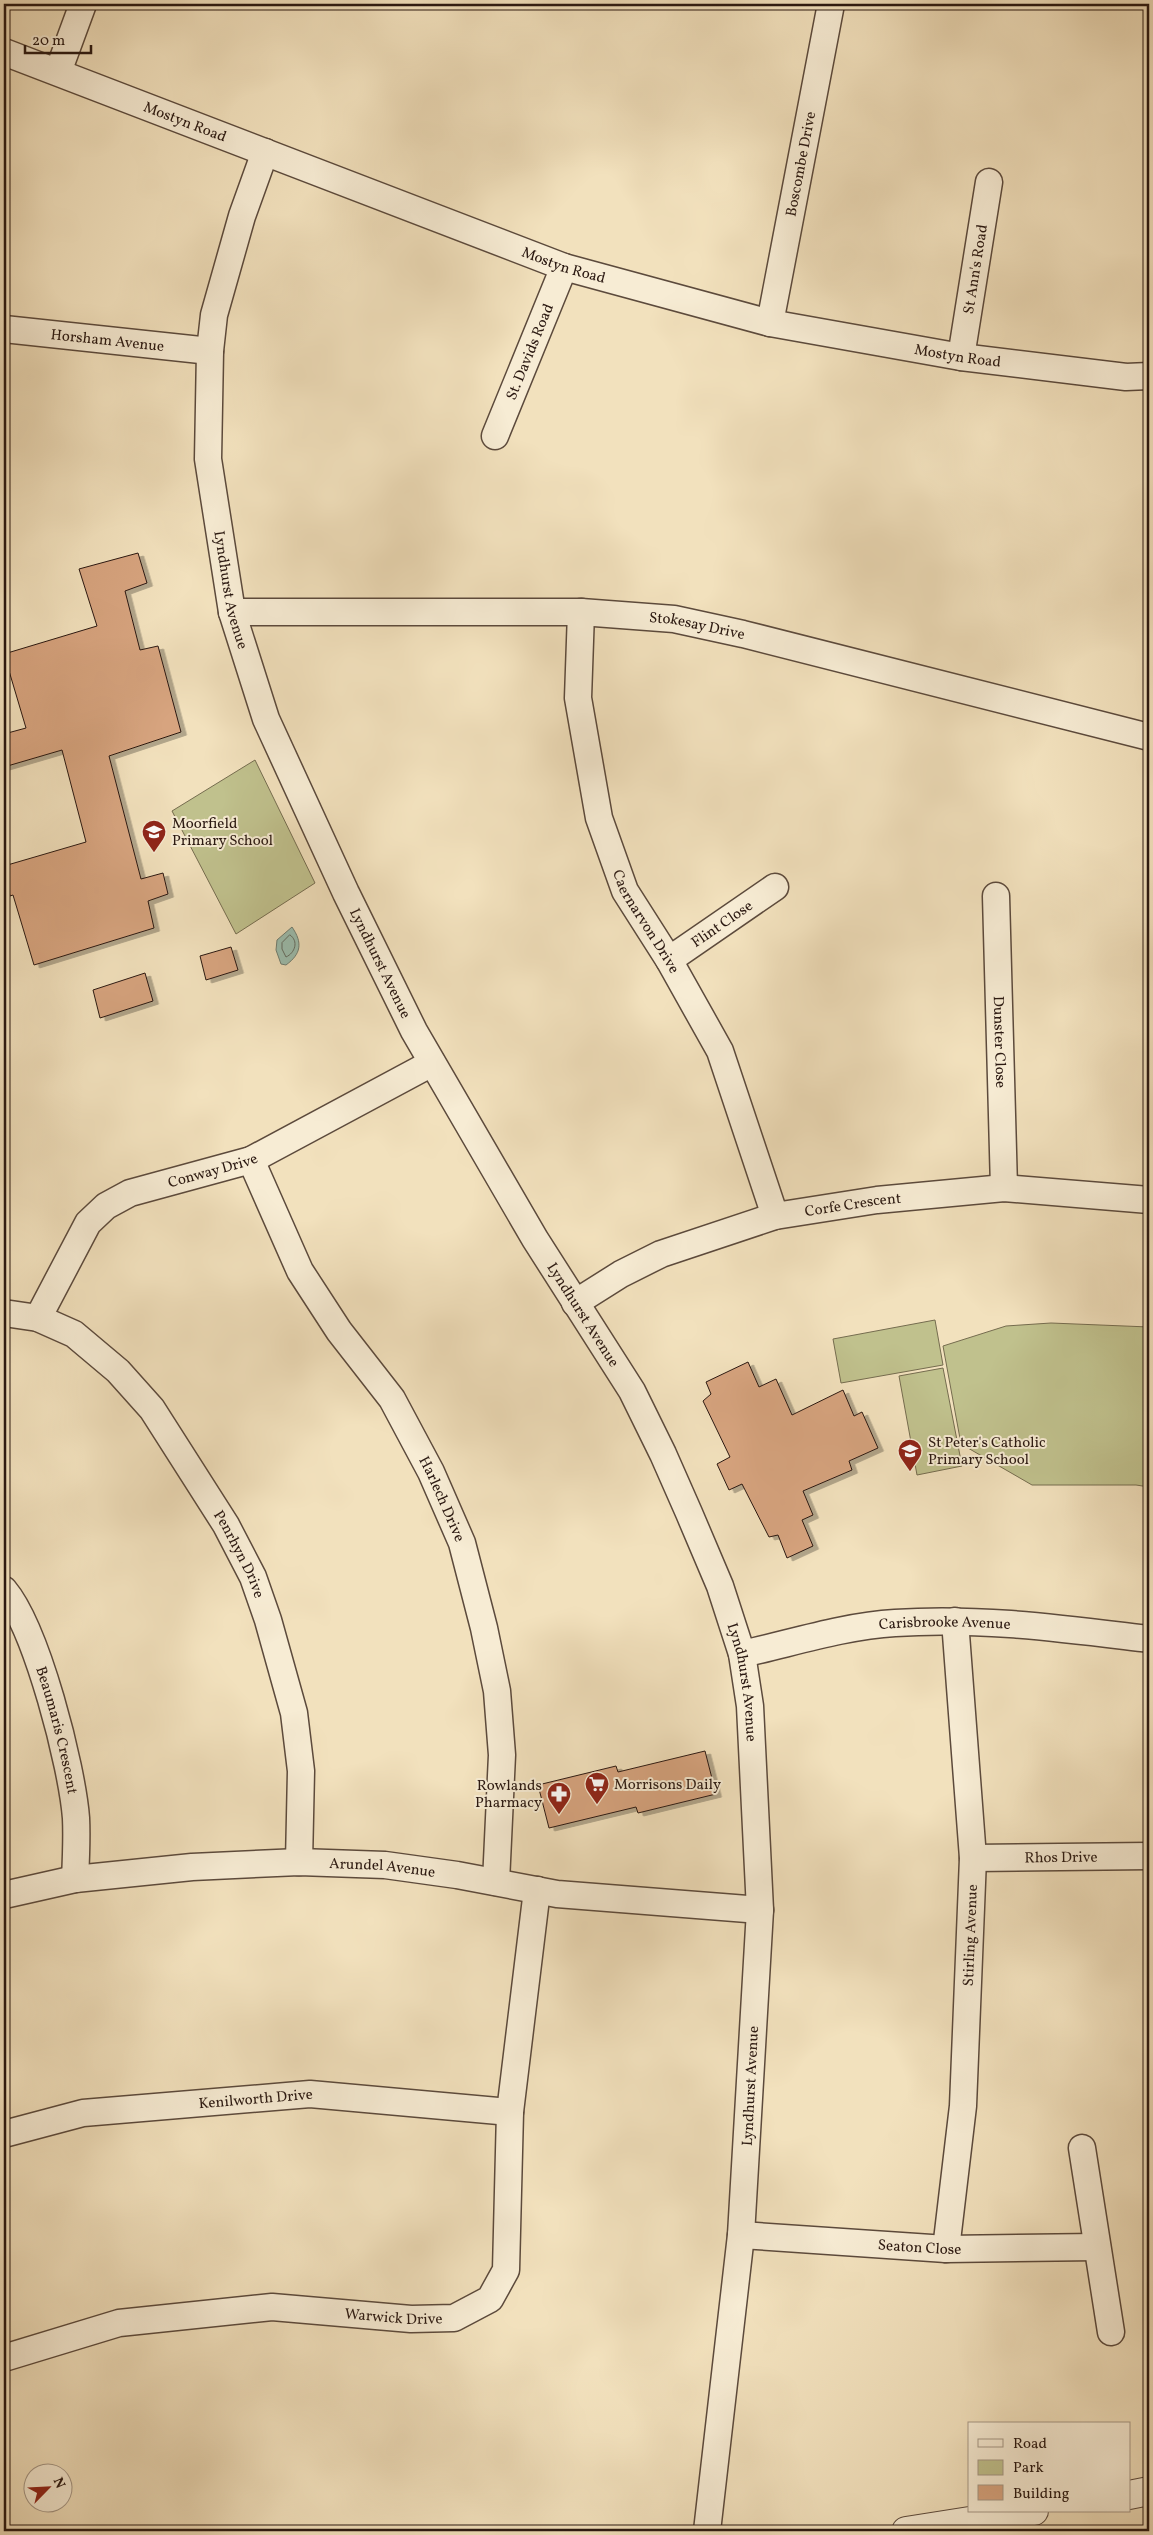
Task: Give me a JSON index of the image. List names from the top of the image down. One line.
{"streets":{"street":["Mostyn Road","Boscombe Drive","St Ann's Road","Horsham Avenue","St. Davids Road","Lyndhurst Avenue","Stokesay Drive","Caernarvon Drive","Flint Close","Dunster Close","Conway Drive","Corfe Crescent","Harlech Drive","Penrhyn Drive","Carisbrooke Avenue","Beaumaris Crescent","Rhos Drive","Arundel Avenue","Stirling Avenue","Kenilworth Drive","Seaton Close","Warwick Drive"]},"crossings":[["Mostyn Road","Boscombe Drive"],["Mostyn Road","St Ann's Road"],["Mostyn Road","St. Davids Road"],["Mostyn Road","Lyndhurst Avenue"],["Horsham Avenue","Lyndhurst Avenue"],["Lyndhurst Avenue","Stokesay Drive"],["Lyndhurst Avenue","Conway Drive"],["Lyndhurst Avenue","Corfe Crescent"],["Lyndhurst Avenue","Carisbrooke Avenue"],["Lyndhurst Avenue","Arundel Avenue"],["Lyndhurst Avenue","Seaton Close"],["Stokesay Drive","Caernarvon Drive"],["Caernarvon Drive","Flint Close"],["Caernarvon Drive","Corfe Crescent"],["Dunster Close","Corfe Crescent"],["Conway Drive","Harlech Drive"],["Conway Drive","Penrhyn Drive"],["Harlech Drive","Arundel Avenue"],["Penrhyn Drive","Arundel Avenue"],["Carisbrooke Avenue","Stirling Avenue"],["Beaumaris Crescent","Arundel Avenue"],["Rhos Drive","Stirling Avenue"],["Arundel Avenue","Warwick Drive"],["Stirling Avenue","Seaton Close"],["Kenilworth Drive","Warwick Drive"]],"places":{"school or university":["Moorfield Primary School","St Peter's Catholic Primary School"],"supermarket":["Morrisons Daily"],"pharmacy":["Rowlands Pharmacy"]},"legend":["Road","Park","Building"],"scale_bar":"20 m","north":"top right"}
